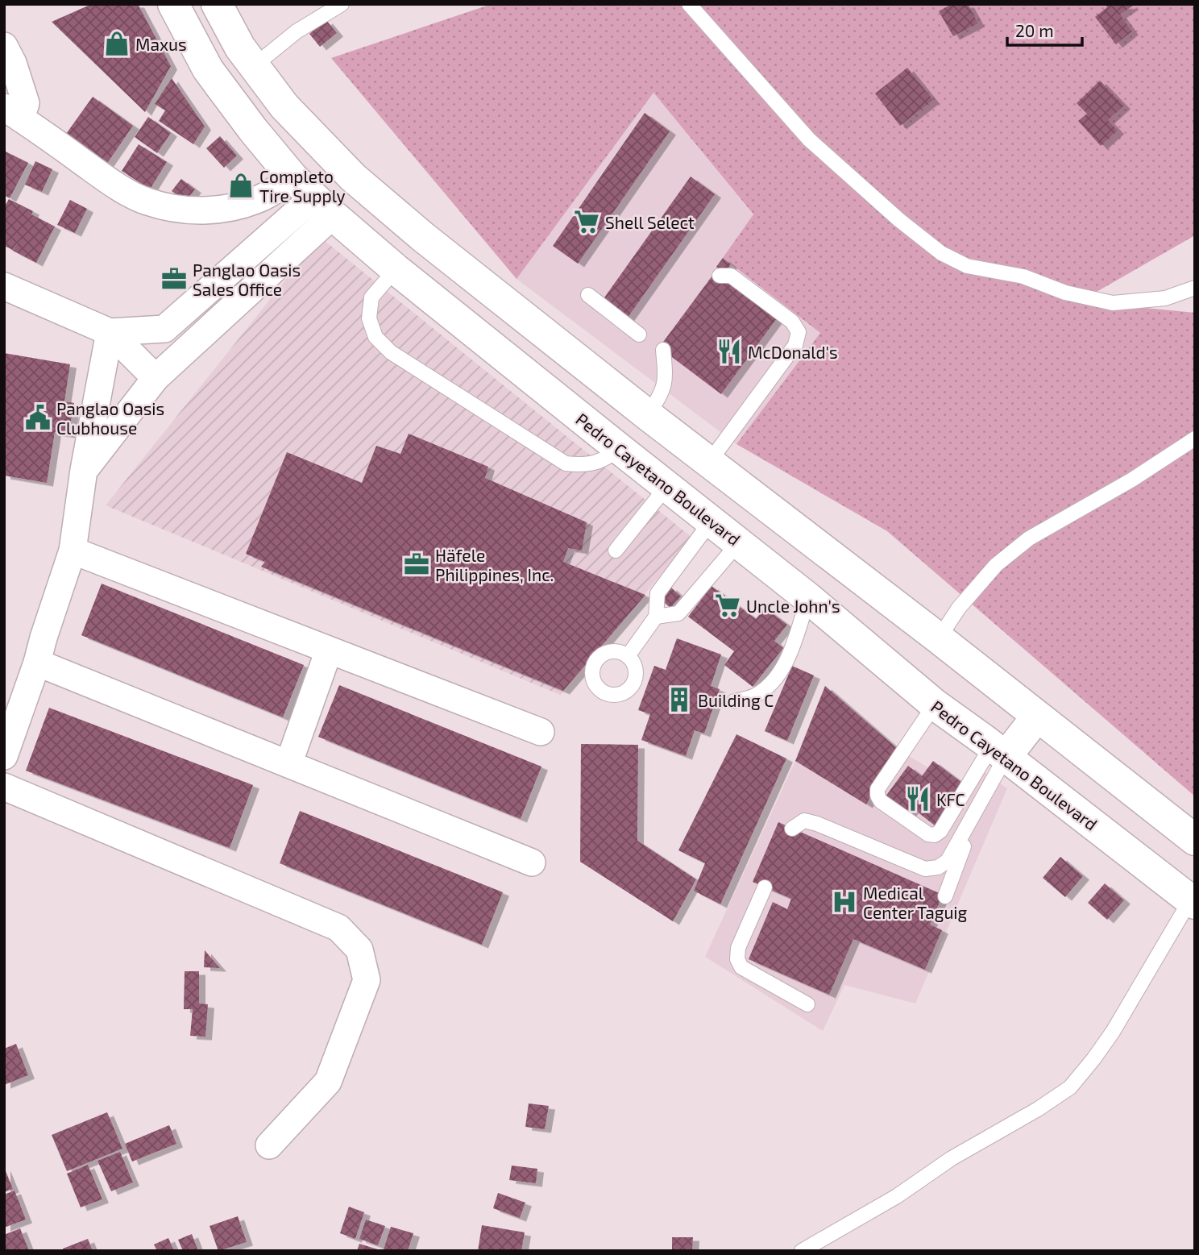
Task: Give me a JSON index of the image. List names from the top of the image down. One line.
{"streets":{"main road":["Pedro Cayetano Boulevard"]},"places":{"shop":["Maxus","Completo Tire Supply"],"supermarket":["Shell Select","Uncle John's"],"office":["Panglao Oasis Sales Office","Häfele Philippines, Inc."],"restaurant":["McDonald's","KFC"],"public building":["Panglao Oasis Clubhouse"],"building":["Building C"],"hospital":["Medical Center Taguig"]},"scale_bar":"20 m"}
